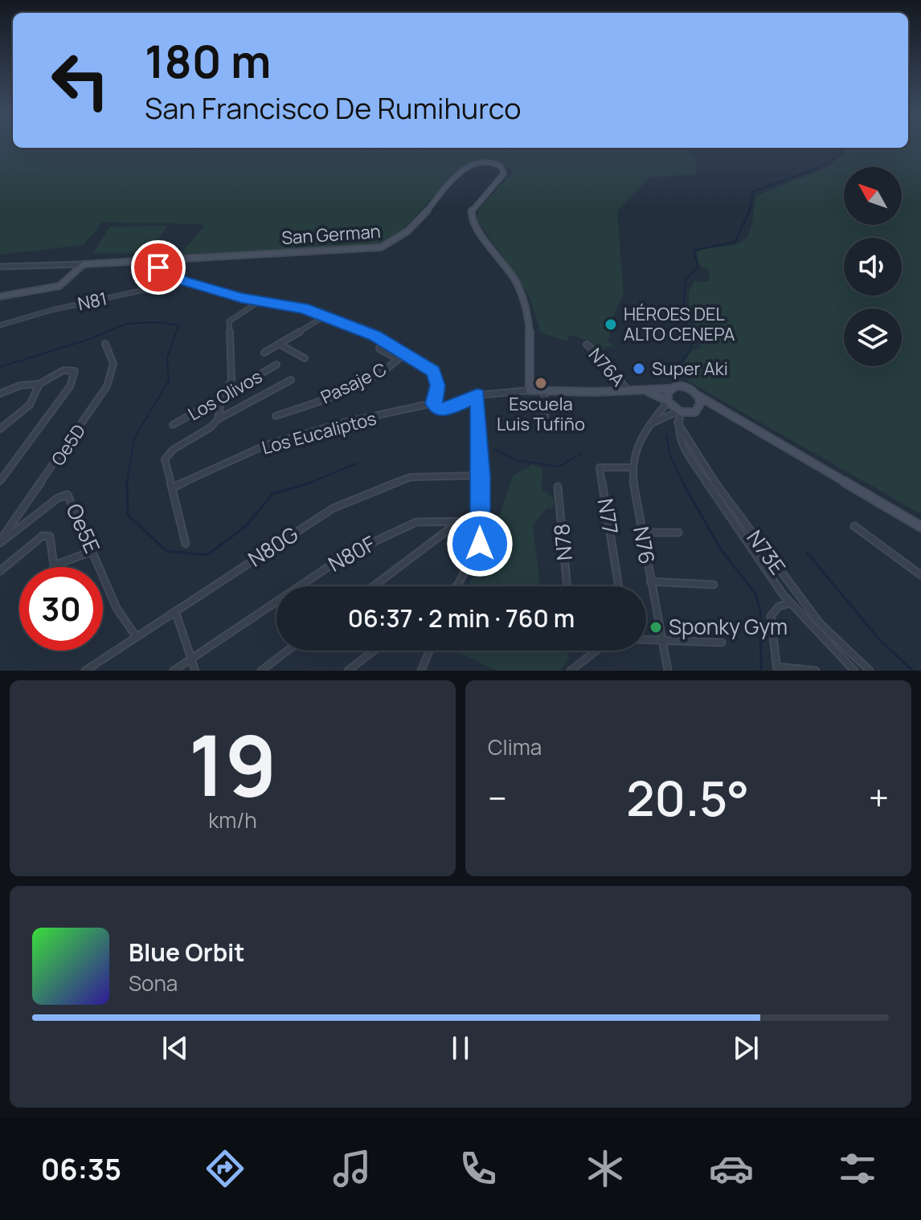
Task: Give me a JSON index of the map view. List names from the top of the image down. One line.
{"streets":{"main road":["San German"],"street":["N81","N76A","Pasaje C","Los Olivos","Los Eucaliptos","Oe5D","N77","Oe5E","N78","N76","N80G","N73E","N80F"]},"crossings":[["Oe5D","Oe5E"],["N77","N76"],["Oe5E","N80G"]],"places":["HÉROES DEL ALTO CENEPA","Super Aki","Escuela Luis Tufiño","Sponky Gym"],"north":"top left","page":{"turn":["180 m","San Francisco De Rumihurco"],"limit":"30","trip":"06:37 · 2 min · 760 m","tile":[["19","km/h"],"Clima"],"heat":["−","20.5°","+"],"song":["Blue Orbit","Sona"],"tabs":"06:35"}}
